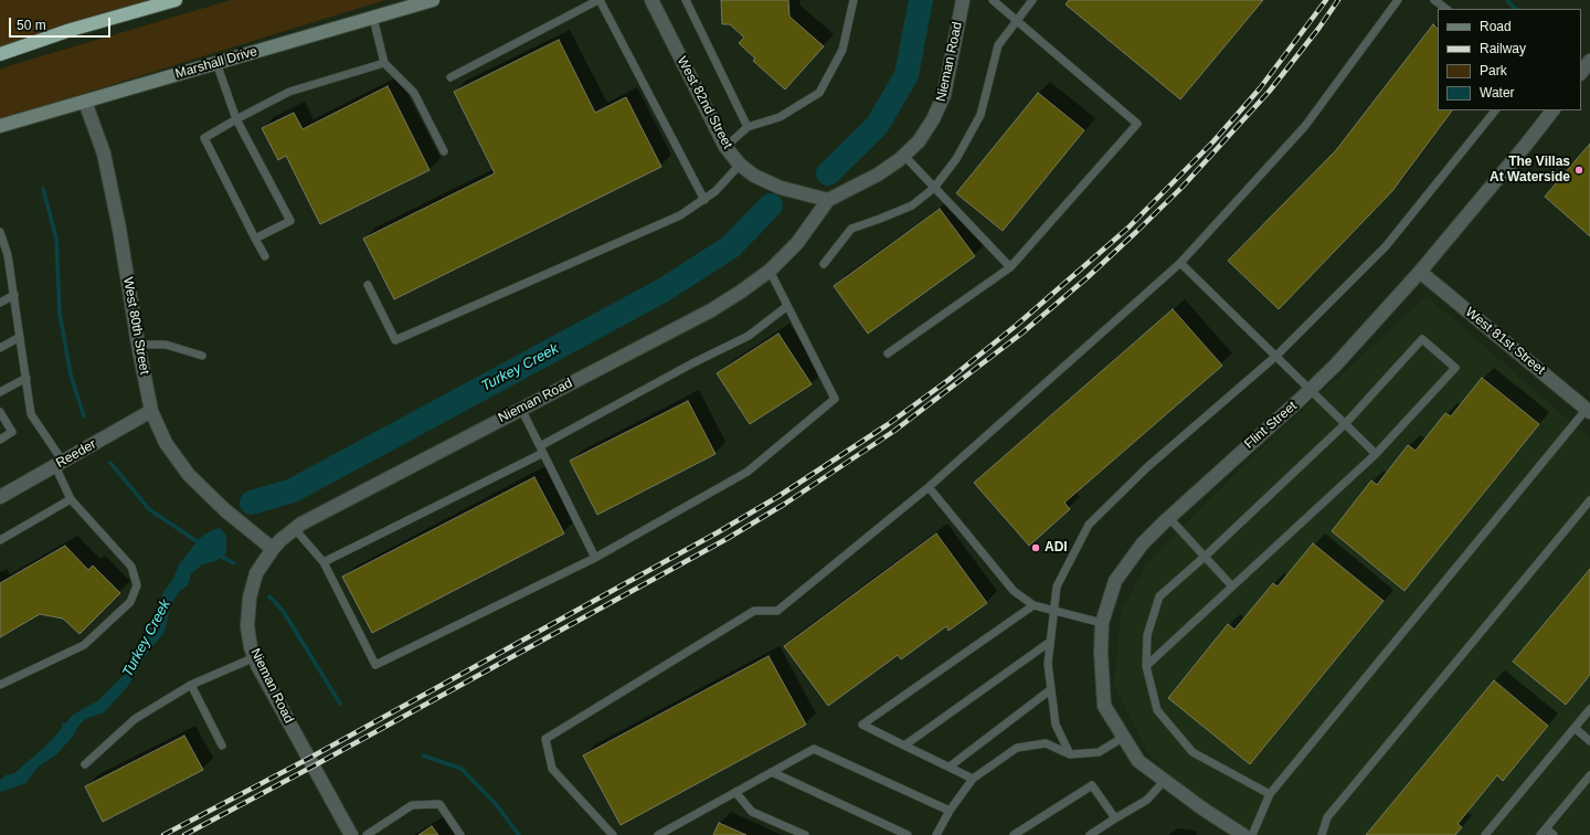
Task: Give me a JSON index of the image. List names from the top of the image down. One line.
{"streets":{"street":["Nieman Road","Marshall Drive","West 82nd Street","West 80th Street","West 81st Street","Flint Street","Reeder"]},"crossings":[["Nieman Road","West 82nd Street"],["Nieman Road","West 80th Street"],["Marshall Drive","West 80th Street"],["West 80th Street","Reeder"],["West 81st Street","Flint Street"]],"water":["Turkey Creek"],"places":["The Villas At Waterside","ADI"],"legend":["Road","Railway","Park","Water"],"scale_bar":"50 m"}
